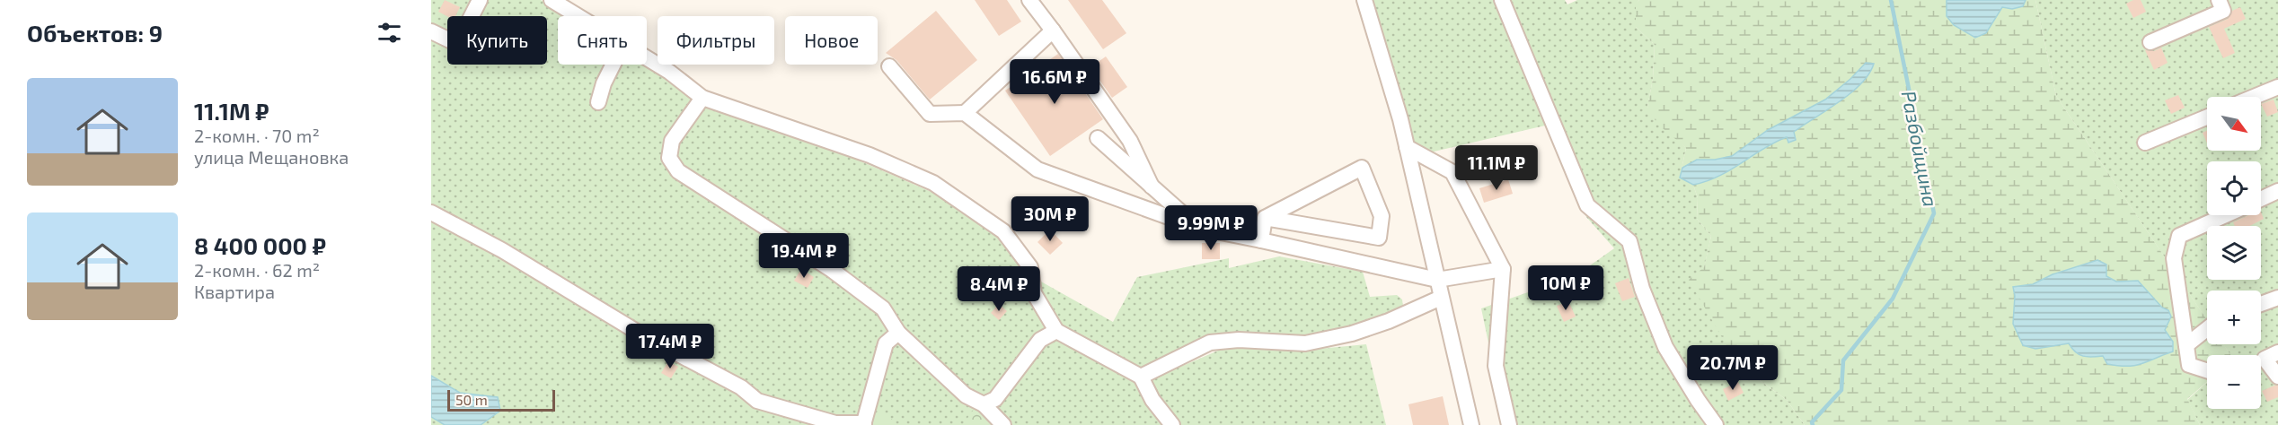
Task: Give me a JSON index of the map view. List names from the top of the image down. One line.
{"water":["Разбойщина"],"scale_bar":"50 m","north":"bottom right","page":{"heading":"Объектов: 9","chip":["Купить","Снять","Фильтры","Новое"],"price":["16.6M ₽","11.1M ₽","30M ₽","9.99M ₽","19.4M ₽","10M ₽","8.4M ₽","17.4M ₽","20.7M ₽"],"list":[{"name":"11.1M ₽","note":"2-комн. · 70 m² · улица Мещановка"},{"name":"8 400 000 ₽","note":"2-комн. · 62 m² · Квартира"}],"map_buttons":["+","−"],"scale":"50 m"}}
